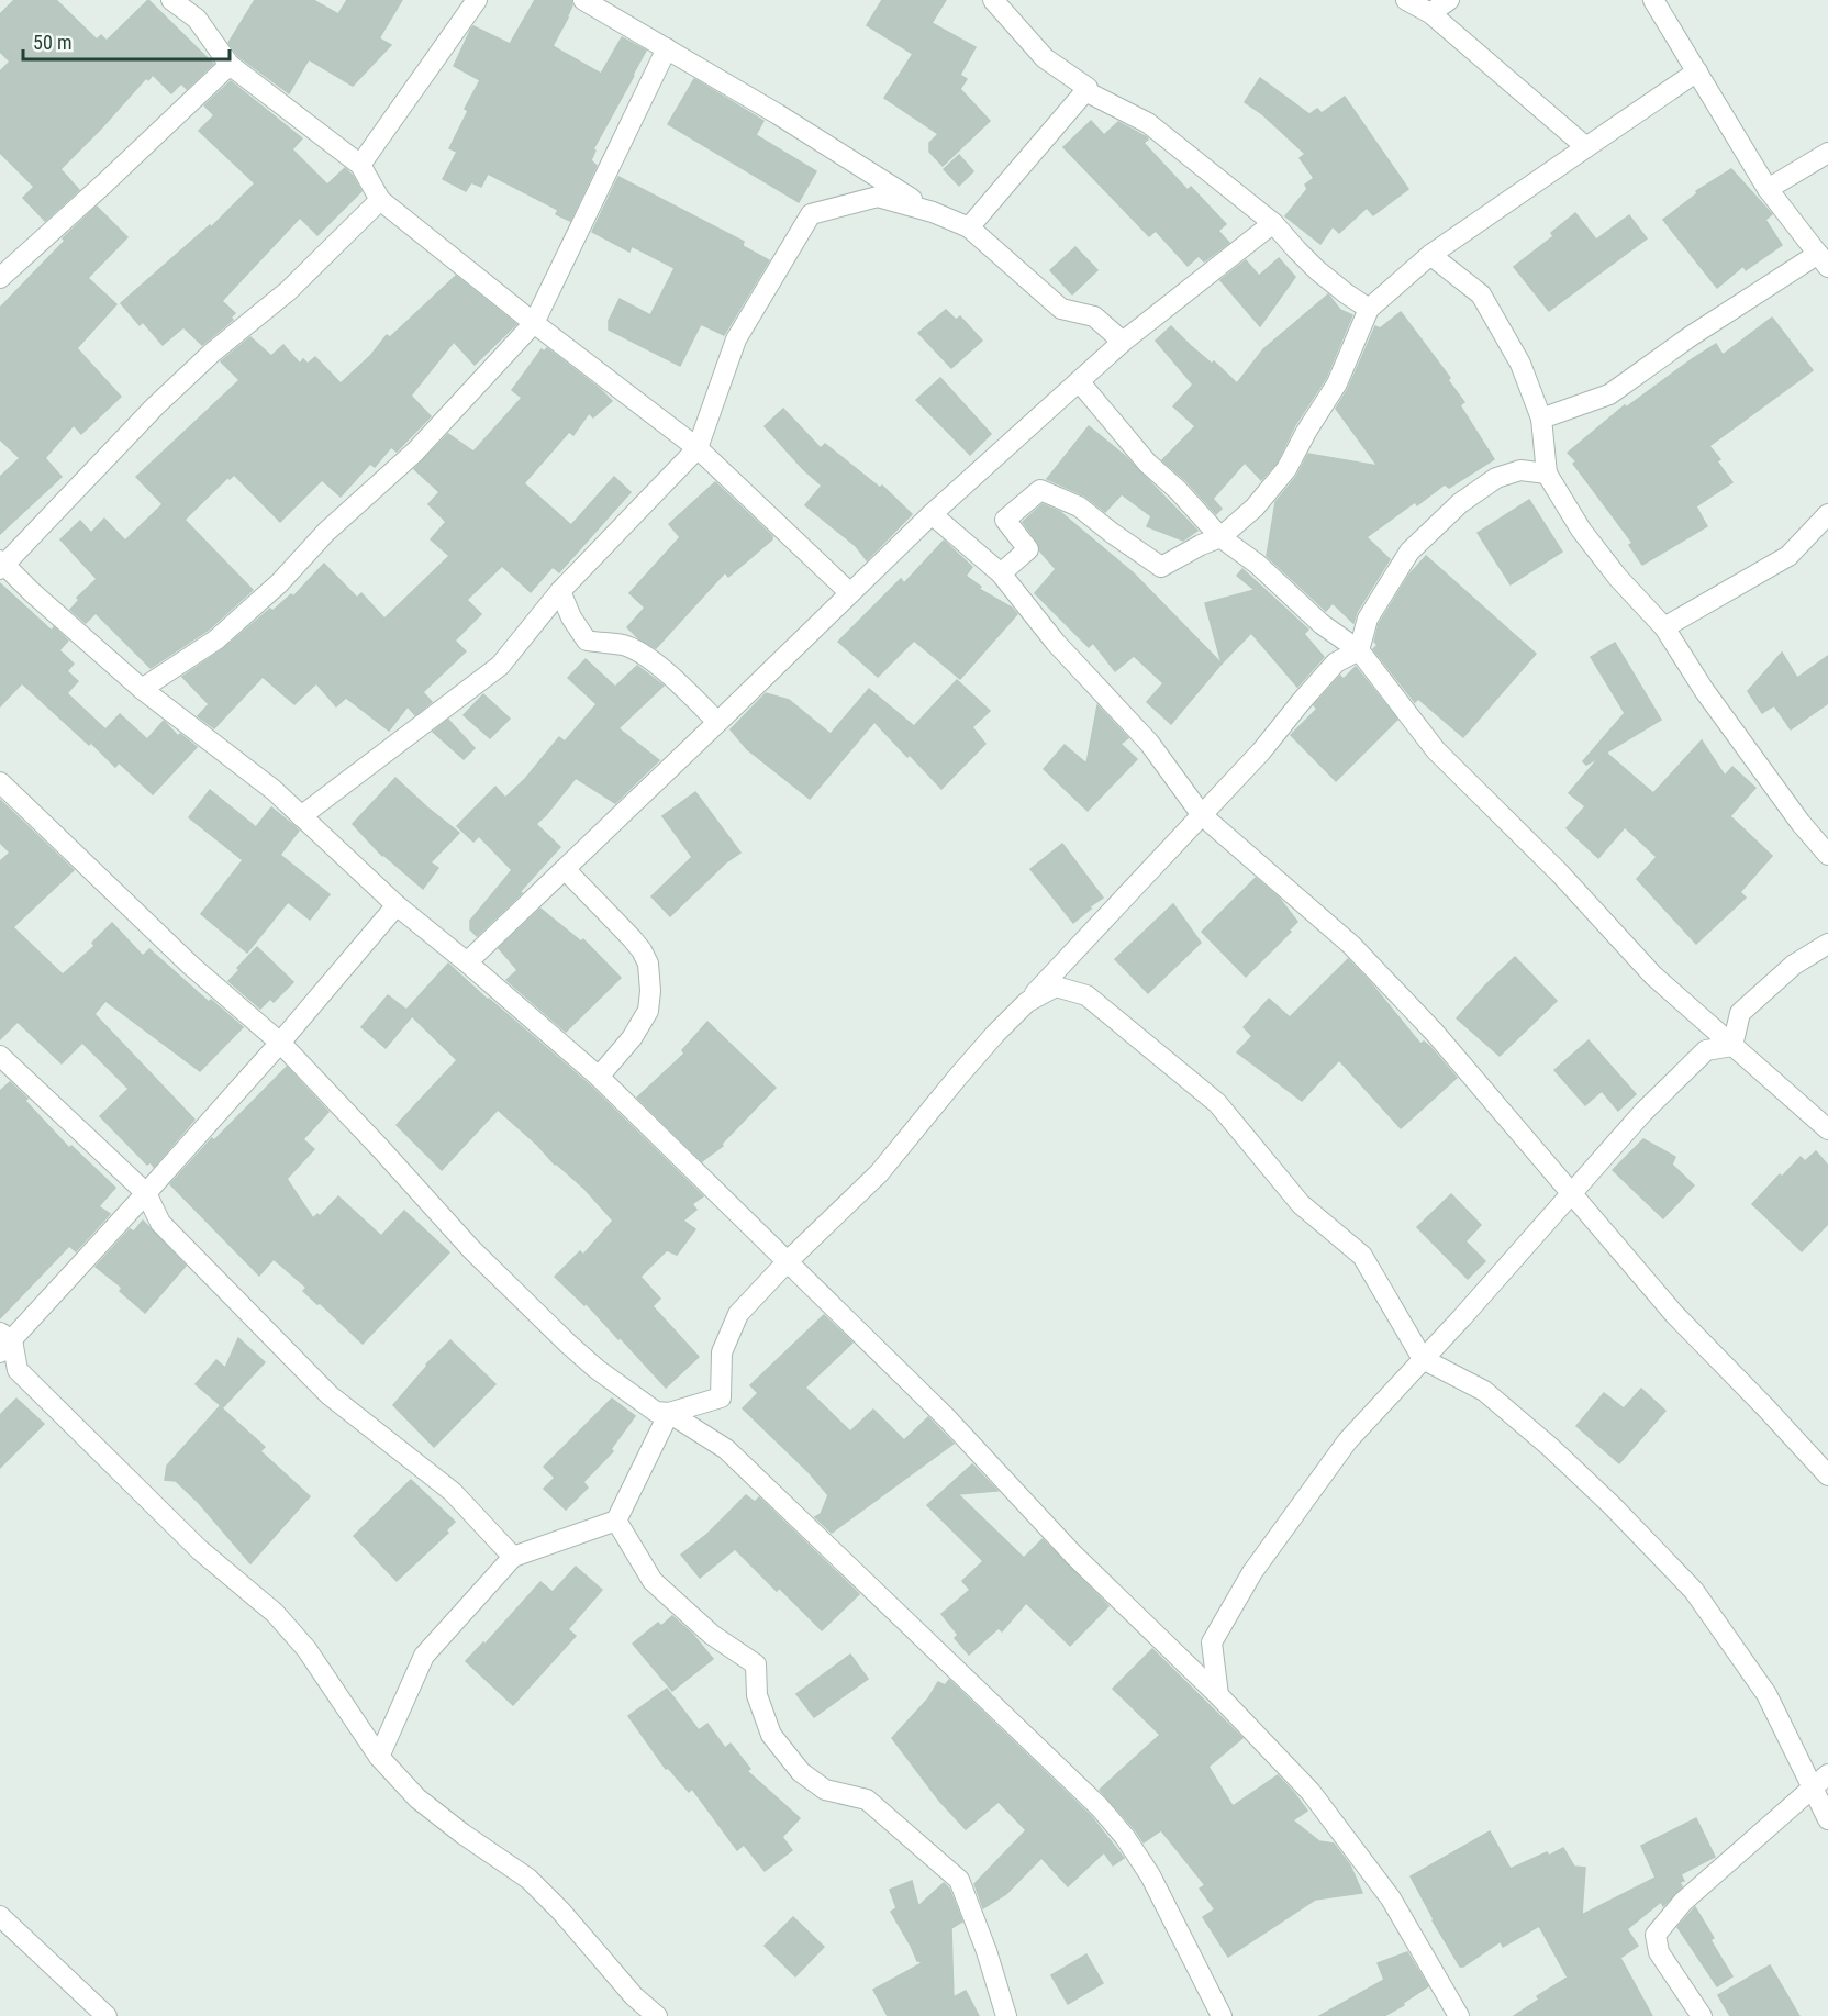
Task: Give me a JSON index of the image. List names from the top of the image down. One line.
{"scale_bar":"50 m"}
